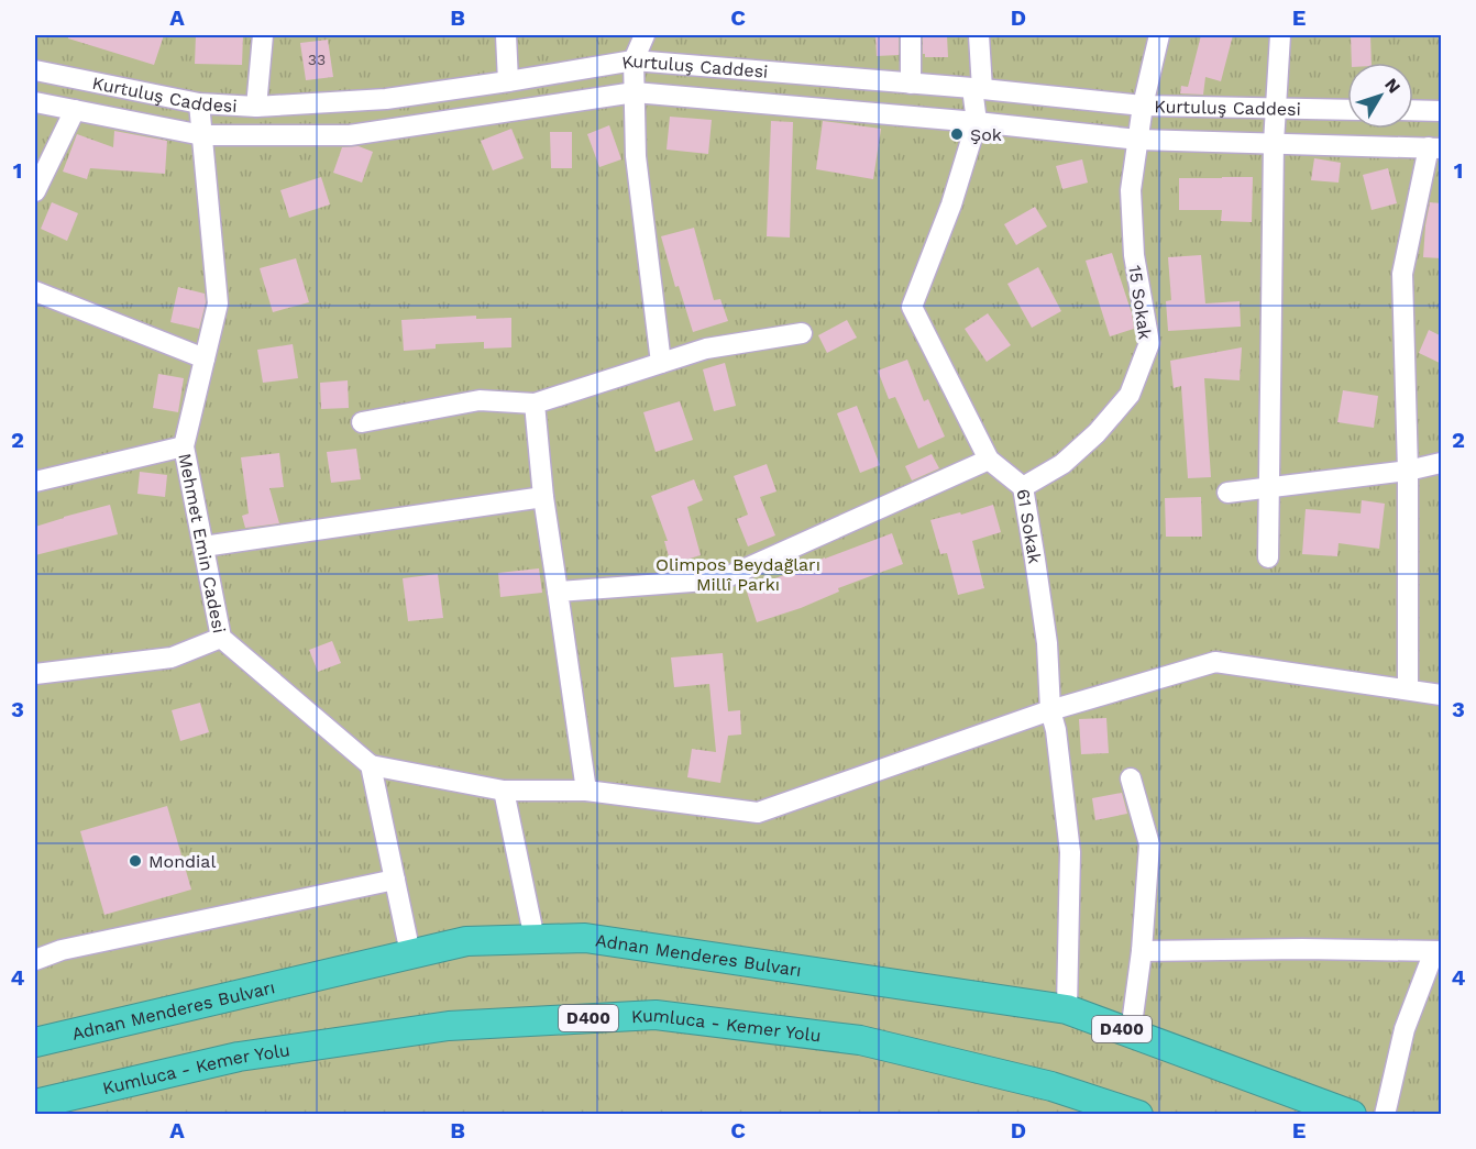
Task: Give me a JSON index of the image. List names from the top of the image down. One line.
{"streets":{"highway":["Adnan Menderes Bulvarı","D400","Kumluca - Kemer Yolu"],"street":["Kurtuluş Caddesi","15 Sokak","61 Sokak","Mehmet Emin Cadesi"]},"crossings":[["Kurtuluş Caddesi","15 Sokak"],["Kurtuluş Caddesi","61 Sokak"],["Kurtuluş Caddesi","Mehmet Emin Cadesi"],["15 Sokak","61 Sokak"],["61 Sokak","Adnan Menderes Bulvarı"]],"parks":["Olimpos Beydağları Millî Parkı"],"places":["Şok","Mondial"],"house_numbers":["33"],"north":"top right","grid":{"columns":["A","B","C","D","E"],"rows":["1","2","3","4"]}}
